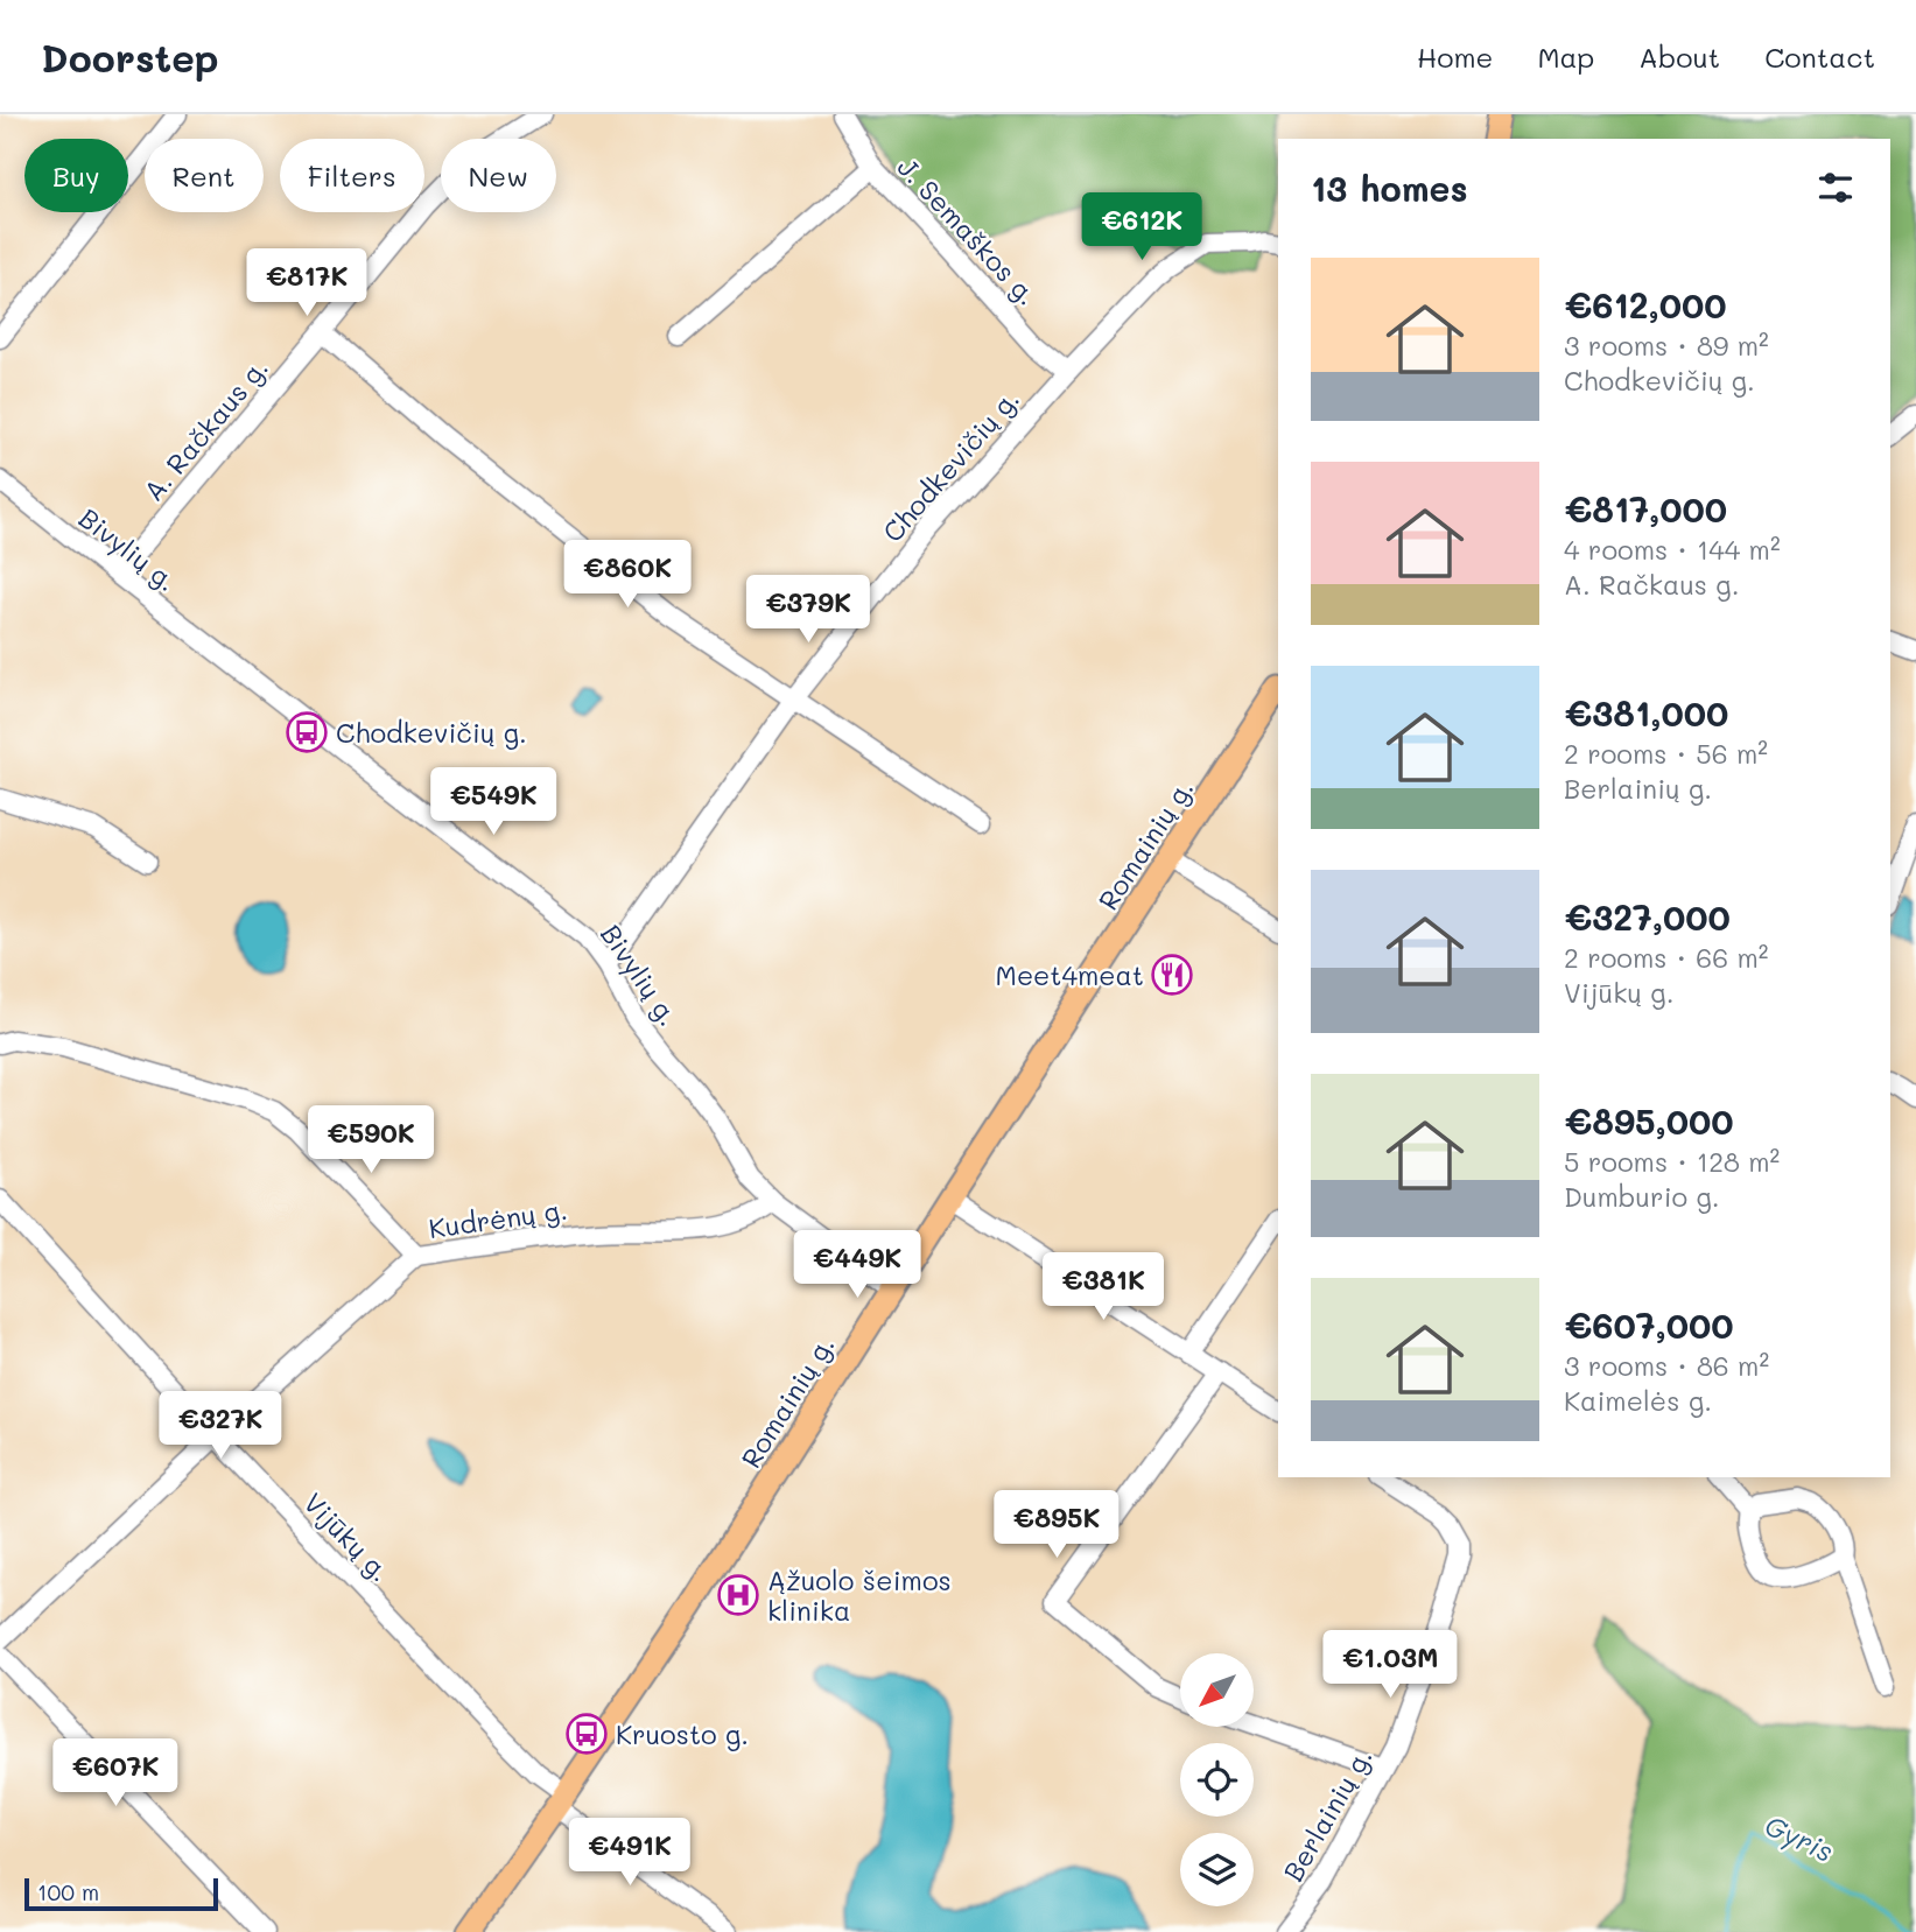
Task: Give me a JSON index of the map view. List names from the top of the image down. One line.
{"streets":{"main road":["Romainių g."],"street":["J. Semaškos g.","A. Račkaus g.","Chodkevičių g.","Bivylių g.","Kudrėnų g.","Vijūkų g.","Berlainių g."]},"crossings":[["J. Semaškos g.","Chodkevičių g."],["A. Račkaus g.","Bivylių g."],["Chodkevičių g.","Bivylių g."],["Bivylių g.","Romainių g."],["Bivylių g.","Kudrėnų g."],["Romainių g.","Vijūkų g."]],"water":["Gyris"],"places":{"bus stop":["Chodkevičių g.","Kruosto g."],"restaurant":["Meet4meat"],"hospital":["Ąžuolo šeimos klinika"]},"scale_bar":"100 m","north":"bottom left","page":{"header":"Doorstep","nav":["Home","Map","About","Contact"],"chip":["Buy","Rent","Filters","New"],"heading":"13 homes","price":["€612K","€817K","€860K","€379K","€549K","€590K","€449K","€381K","€327K","€895K","€1.03M","€607K","€491K"],"list":[{"name":"€612,000","note":"3 rooms · 89 m² · Chodkevičių g."},{"name":"€817,000","note":"4 rooms · 144 m² · A. Račkaus g."},{"name":"€381,000","note":"2 rooms · 56 m² · Berlainių g."},{"name":"€327,000","note":"2 rooms · 66 m² · Vijūkų g."},{"name":"€895,000","note":"5 rooms · 128 m² · Dumburio g."},{"name":"€607,000","note":"3 rooms · 86 m² · Kaimelės g."}],"scale":"100 m"}}
